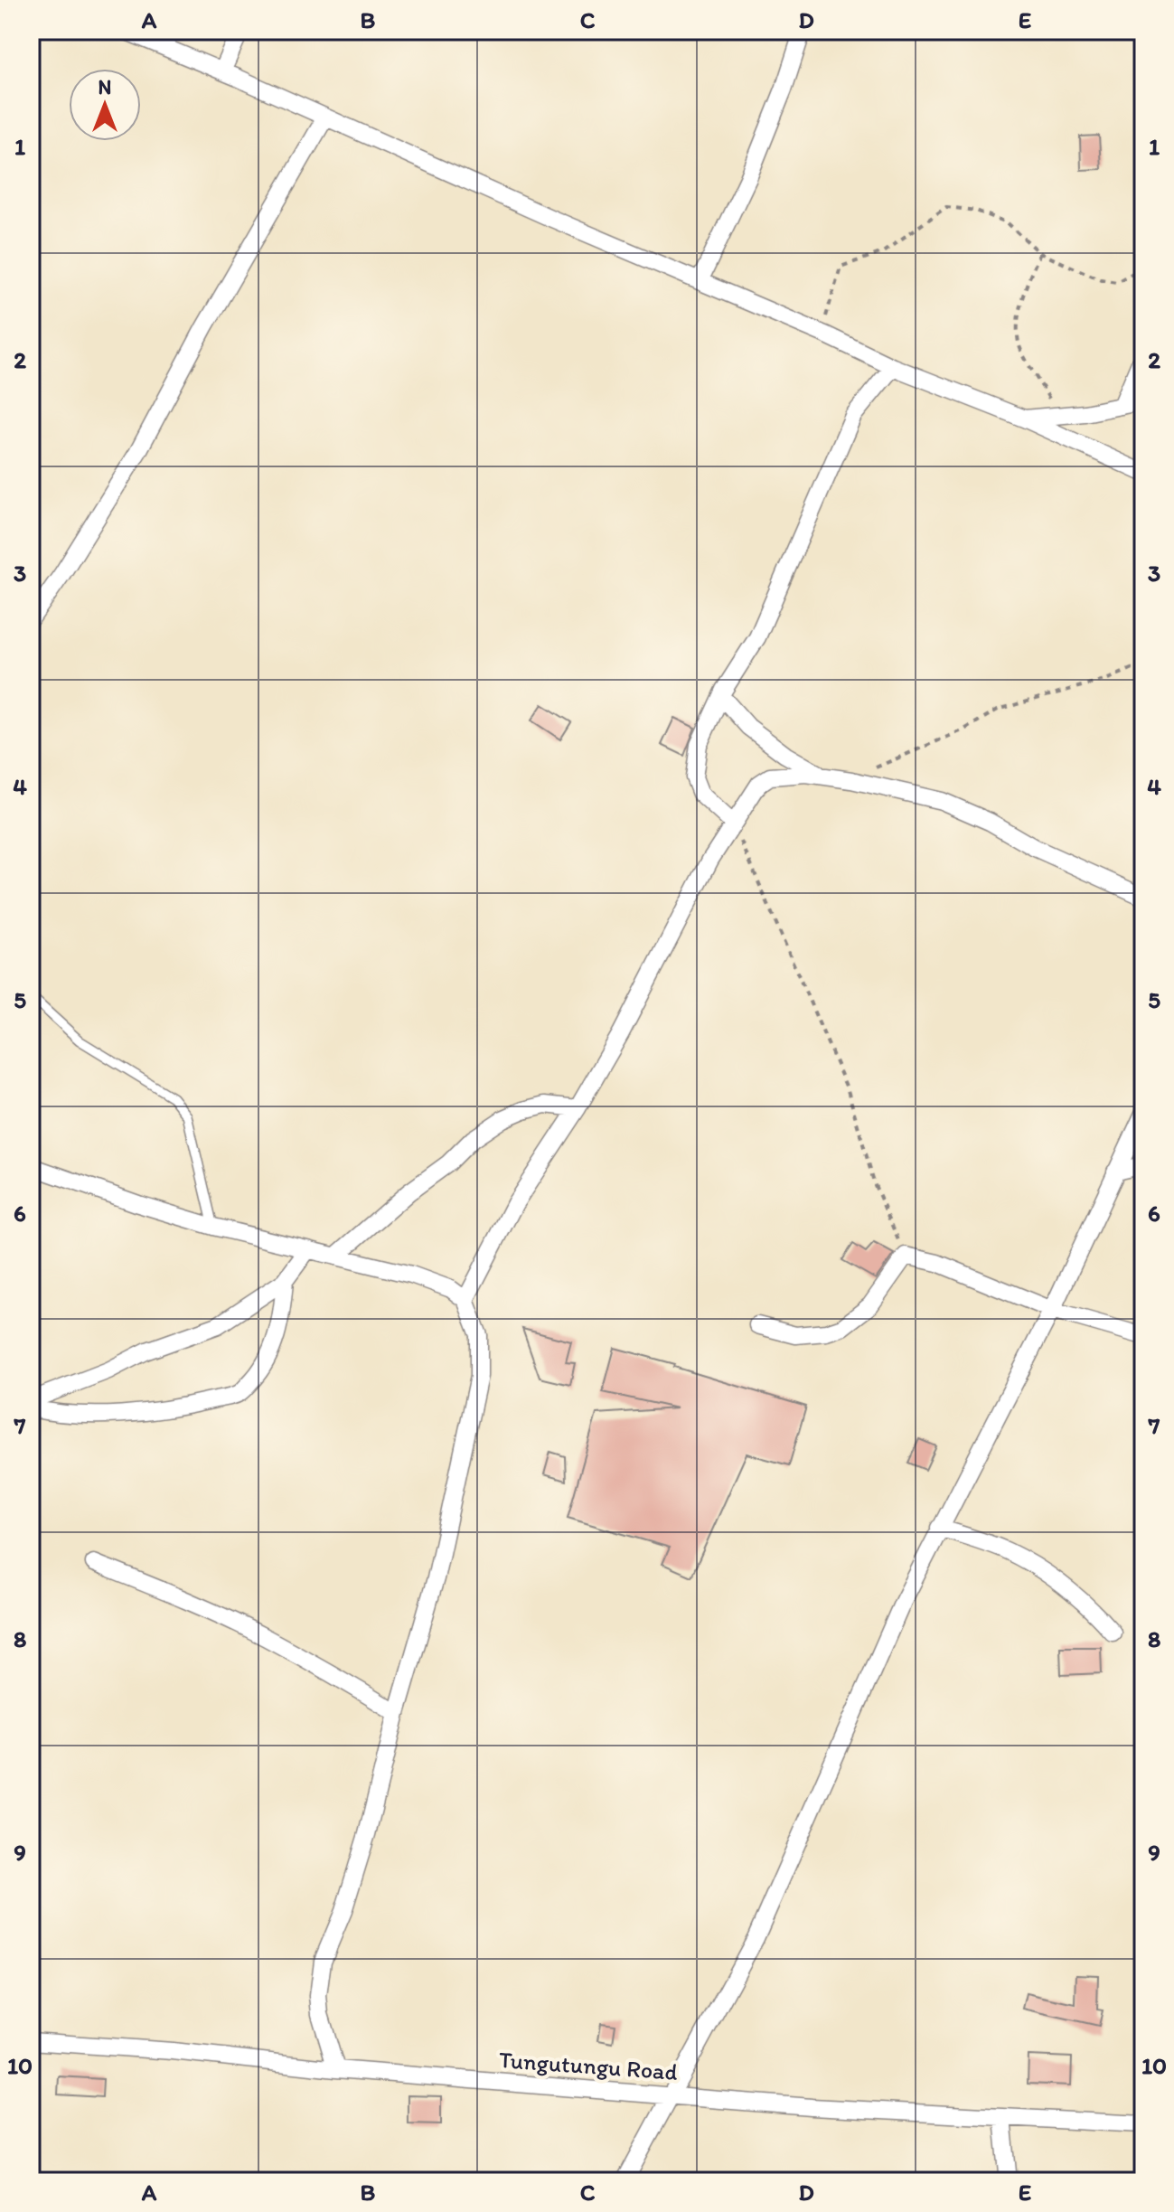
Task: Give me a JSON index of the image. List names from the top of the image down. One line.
{"streets":{"street":["Tungutungu Road"]},"north":"top","grid":{"columns":["A","B","C","D","E"],"rows":["1","2","3","4","5","6","7","8","9","10"]}}
